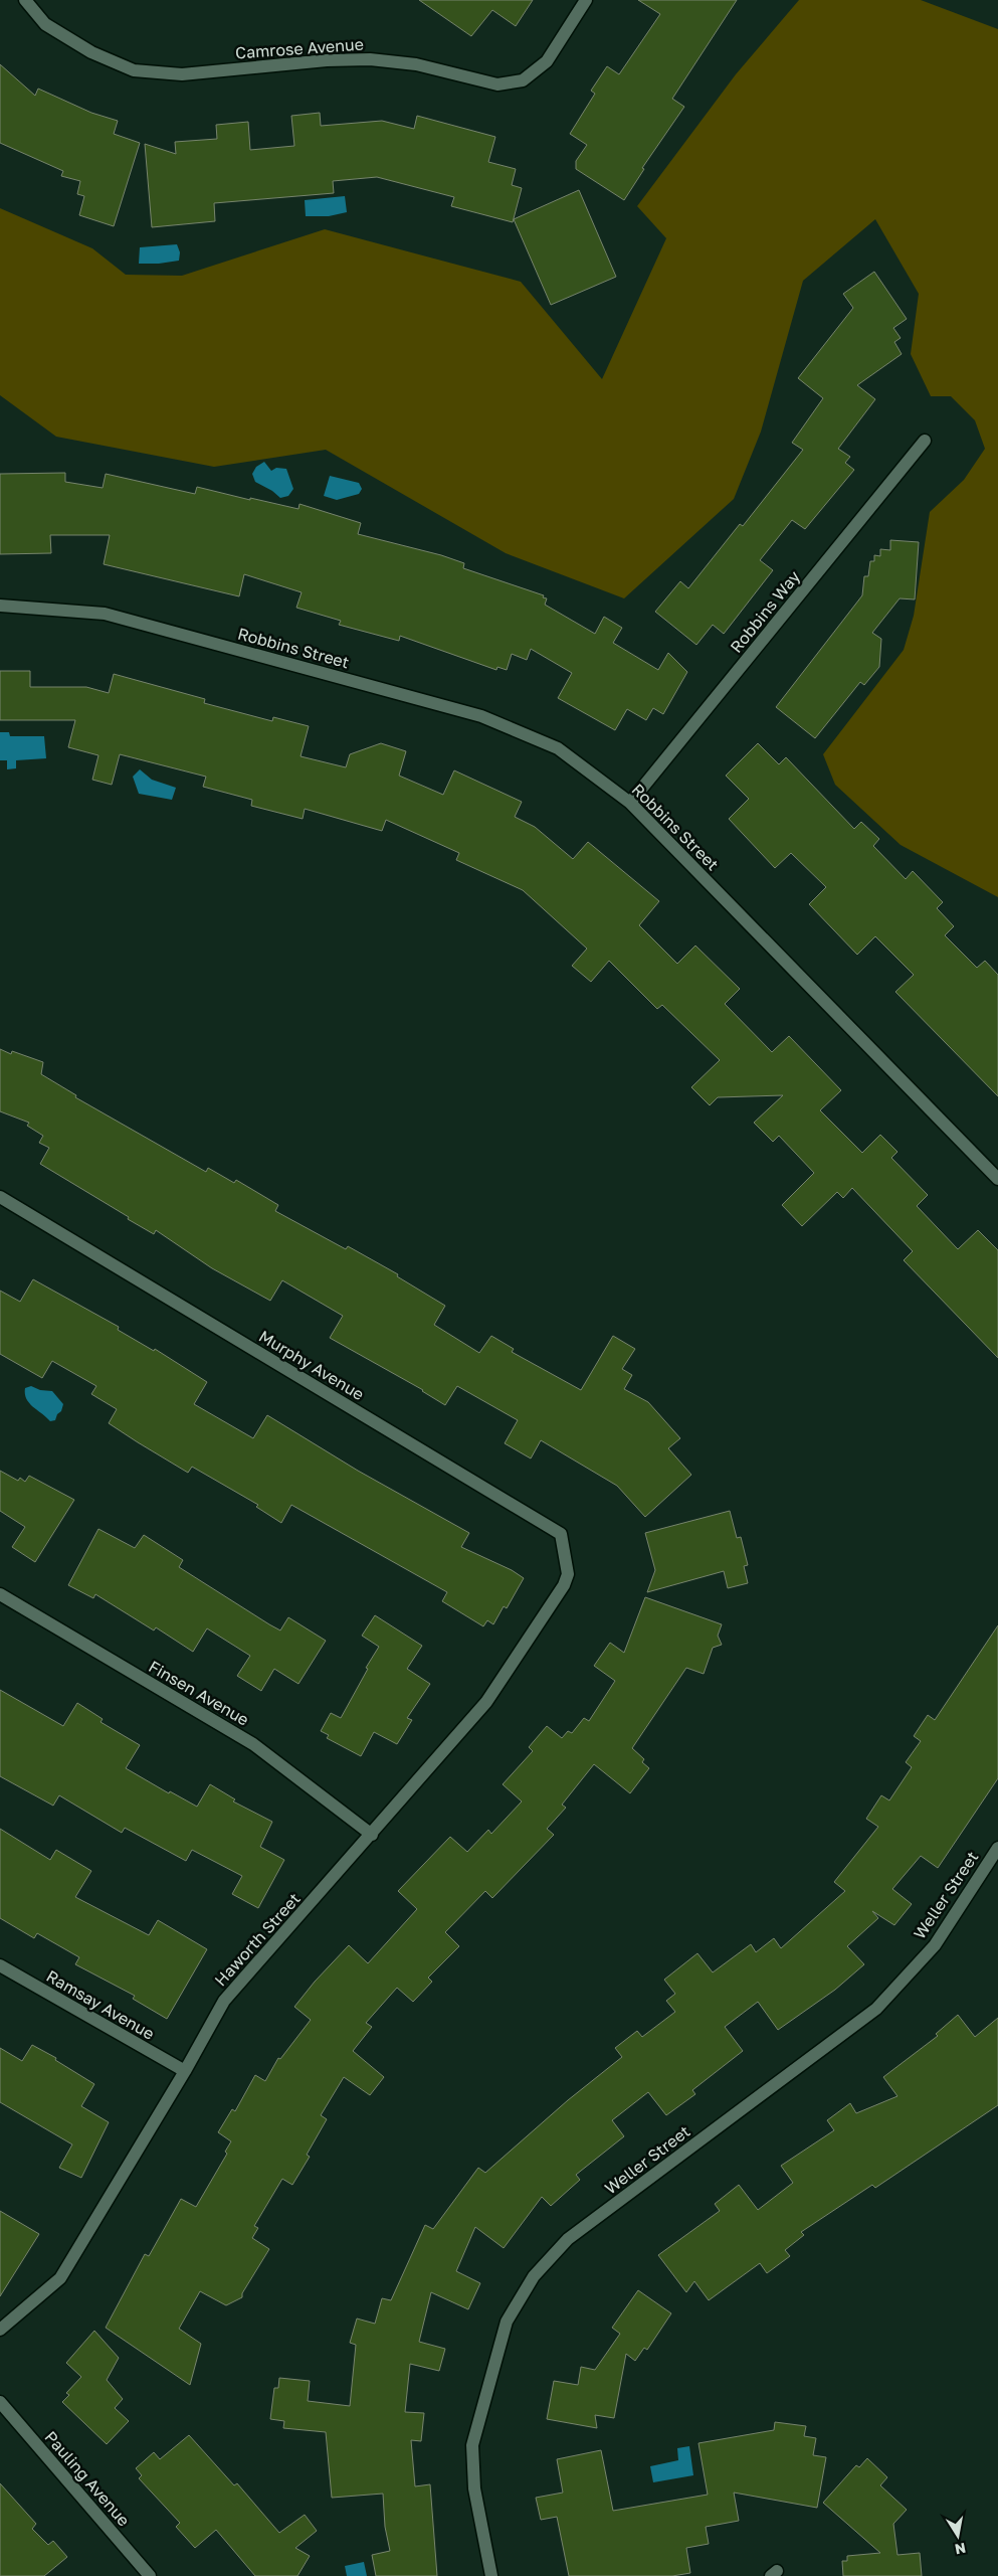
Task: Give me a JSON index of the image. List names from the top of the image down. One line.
{"streets":{"street":["Camrose Avenue","Robbins Way","Robbins Street","Murphy Avenue","Finsen Avenue","Weller Street","Haworth Street","Ramsay Avenue","Pauling Avenue"]},"crossings":[["Robbins Way","Robbins Street"],["Murphy Avenue","Haworth Street"],["Finsen Avenue","Haworth Street"],["Haworth Street","Ramsay Avenue"]],"north":"bottom"}
